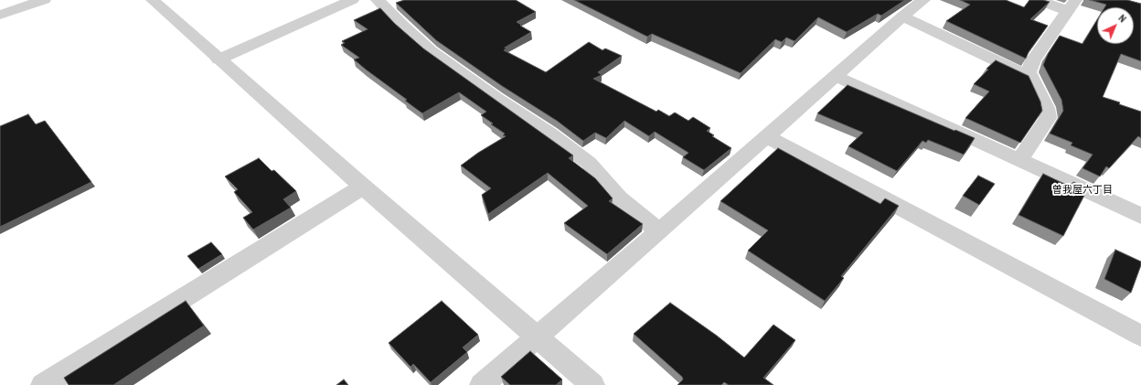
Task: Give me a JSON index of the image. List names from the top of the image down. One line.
{"districts":["曽我屋六丁目"],"north":"top right"}
